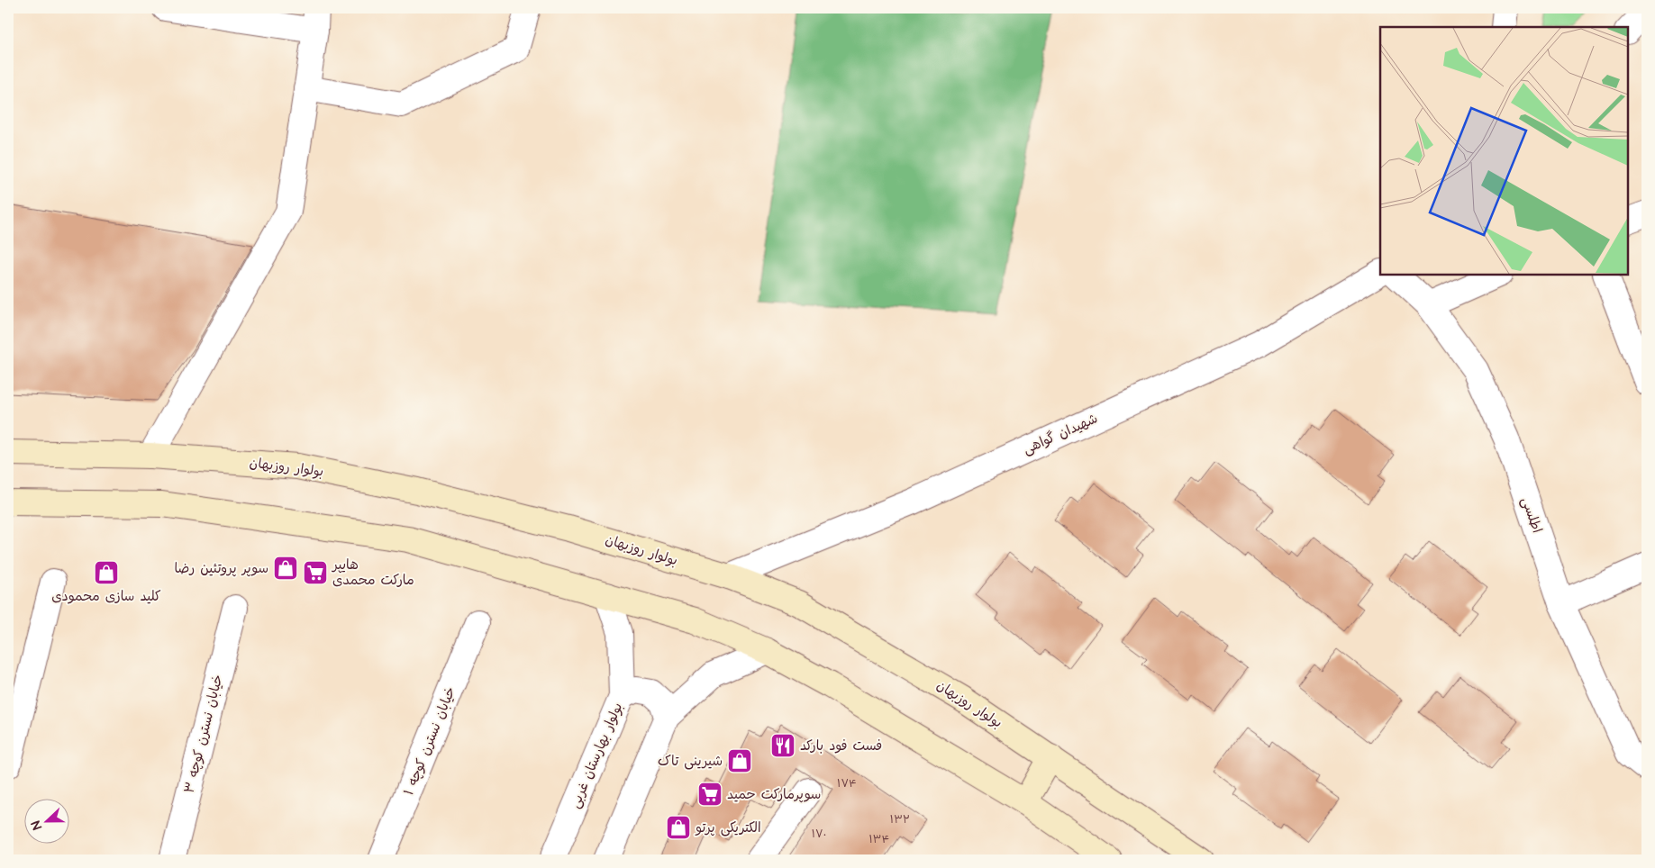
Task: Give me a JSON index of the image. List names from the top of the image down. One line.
{"streets":{"main road":["بولوار روزبهان"],"street":["شهیدان گواهی","اطلسی","خیابان نسترن کوچه ۳","خیابان نسترن کوچه ۱","بولوار بهارستان غربی"]},"crossings":[["شهیدان گواهی","بولوار روزبهان"]],"places":{"shop":["سوپر پروتئین رضا","کلید سازی محمودی","شیرینی تاک","الکتریکی پرتو"],"supermarket":["هایپر مارکت محمدی","سوپرمارکت حمید"],"restaurant":["فست فود بارکد"]},"house_numbers":["۱۷۴","۱۳۲","۱۷۰","۱۳۴"],"north":"left"}
